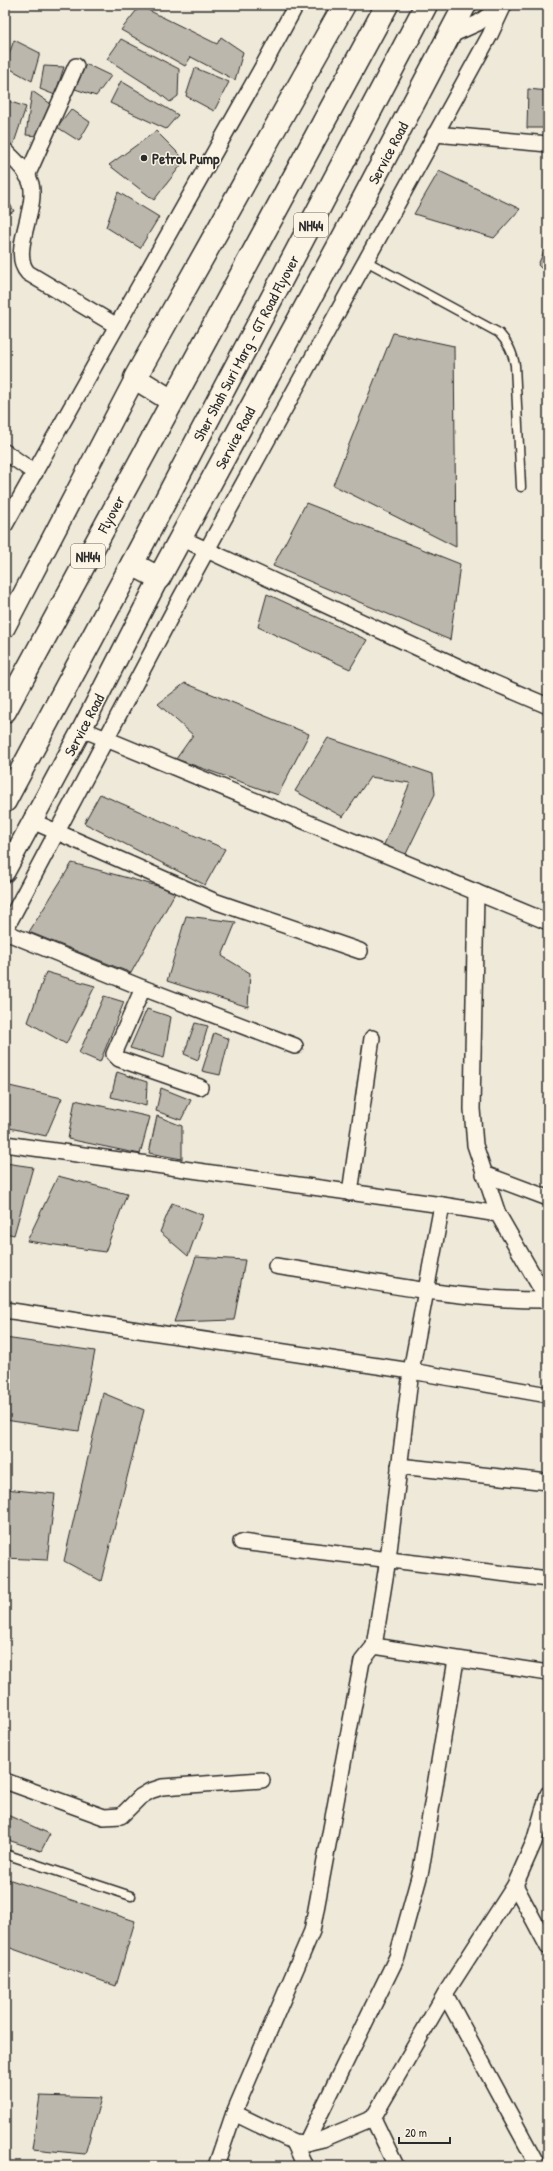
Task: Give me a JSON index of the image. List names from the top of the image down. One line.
{"streets":{"main road":["Service Road","NH44","Sher Shah Suri Marg - GT Road Flyover","Flyover"]},"crossings":[["NH44","Sher Shah Suri Marg - GT Road Flyover"],["NH44","Flyover"]],"places":["Petrol Pump"],"scale_bar":"20 m"}
